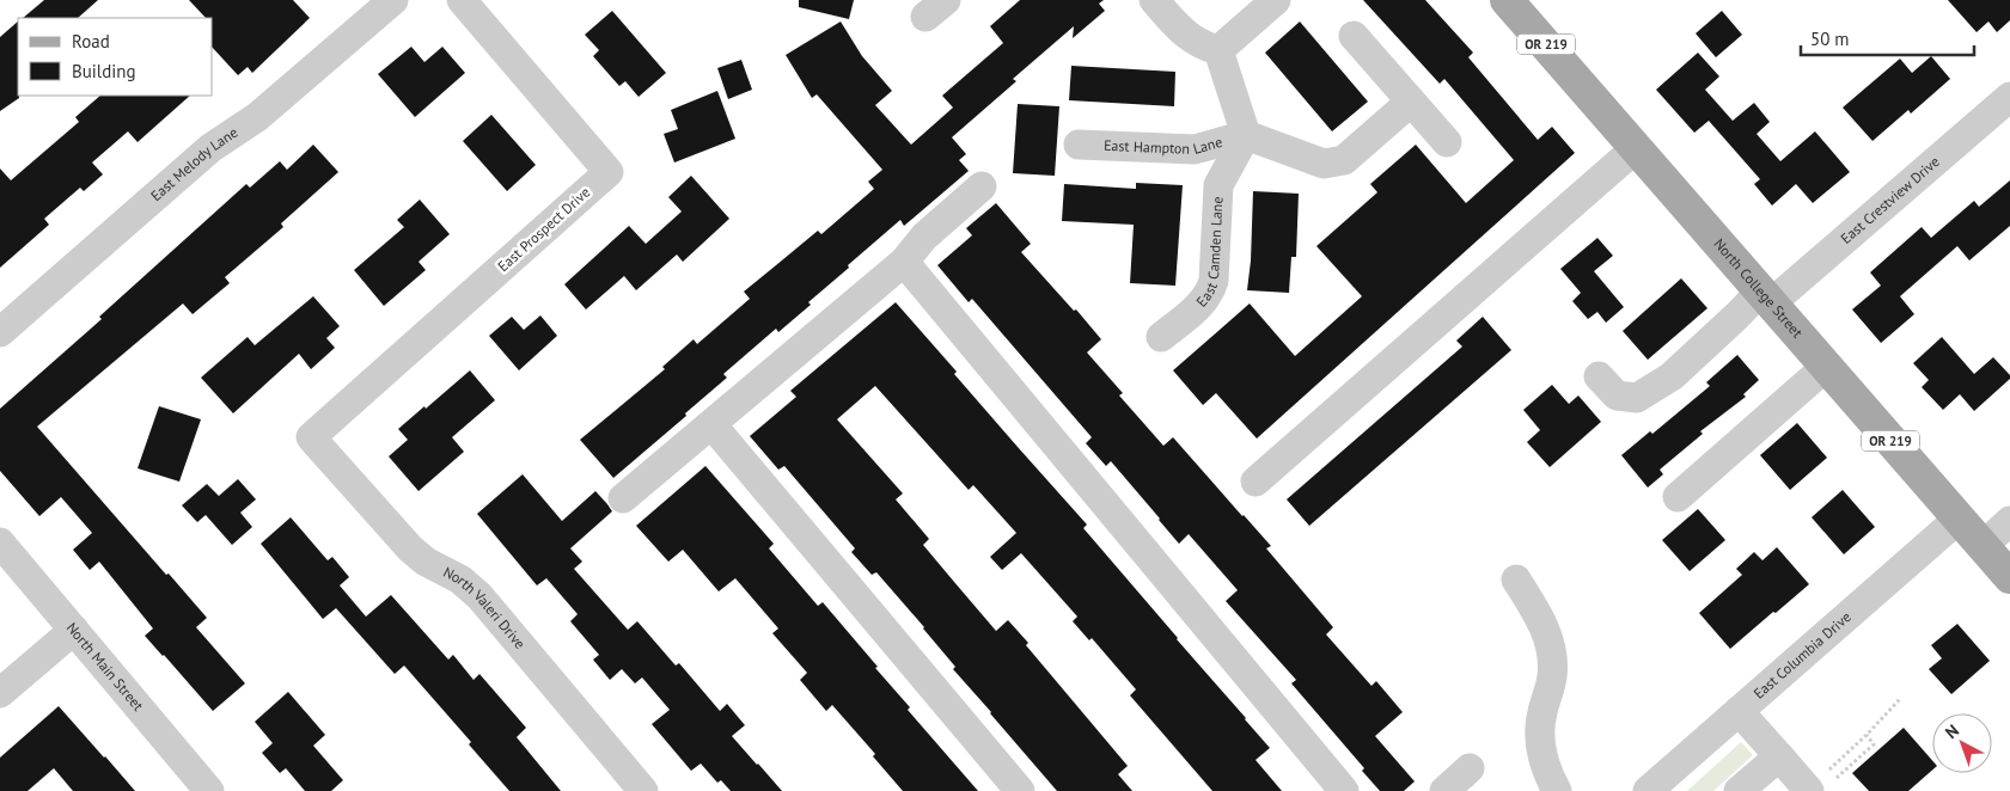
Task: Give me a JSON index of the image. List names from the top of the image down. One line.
{"streets":{"main road":["OR 219","North College Street"],"street":["East Hampton Lane","East Melody Lane","East Crestview Drive","East Prospect Drive","East Camden Lane","North Valeri Drive","East Columbia Drive","North Main Street"]},"crossings":[["East Hampton Lane","East Camden Lane"],["East Crestview Drive","North College Street"],["East Prospect Drive","North Valeri Drive"],["North College Street","East Columbia Drive"]],"legend":["Road","Building"],"scale_bar":"50 m","north":"top left"}
